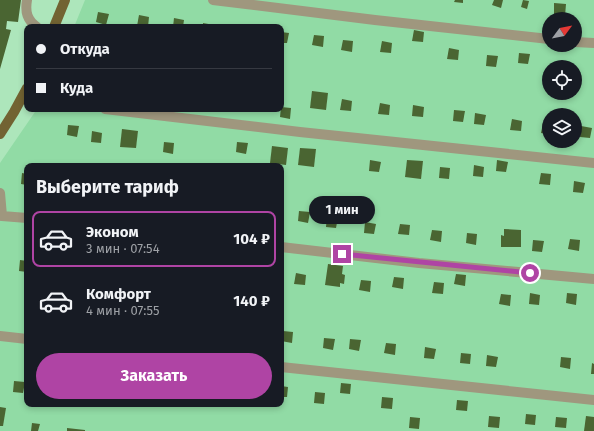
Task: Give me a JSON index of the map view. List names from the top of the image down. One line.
{"north":"top right","page":{"banner":["Откуда","Куда"],"heading":"Выберите тариф","bubble":"1 мин","list":[{"name":"Эконом","note":"3 мин · 07:54","value":"104 ₽"},{"name":"Комфорт","note":"4 мин · 07:55","value":"140 ₽"}],"buttons":"Заказать"}}
